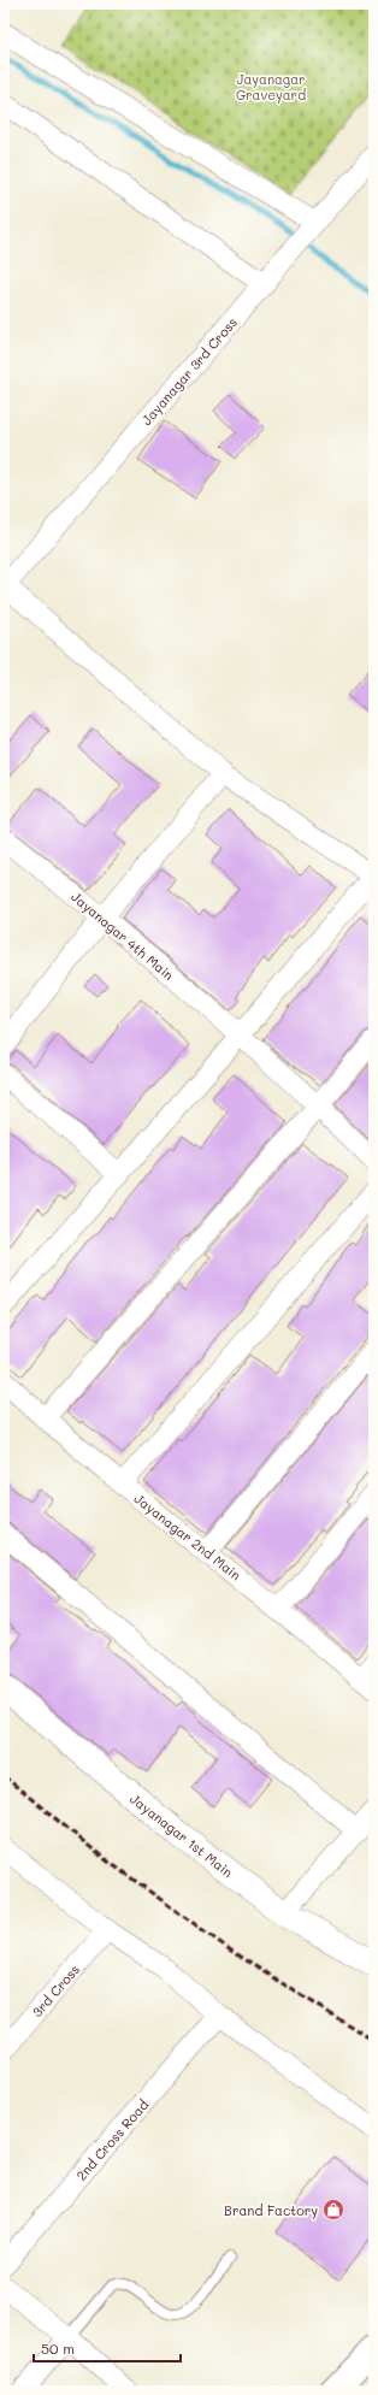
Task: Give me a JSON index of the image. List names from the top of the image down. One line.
{"streets":{"street":["Jayanagar 3rd Cross","Jayanagar 4th Main","Jayanagar 2nd Main","Jayanagar 1st Main","3rd Cross","2nd Cross Road"]},"parks":["Jayanagar Graveyard"],"places":{"shop":["Brand Factory"]},"scale_bar":"50 m"}
